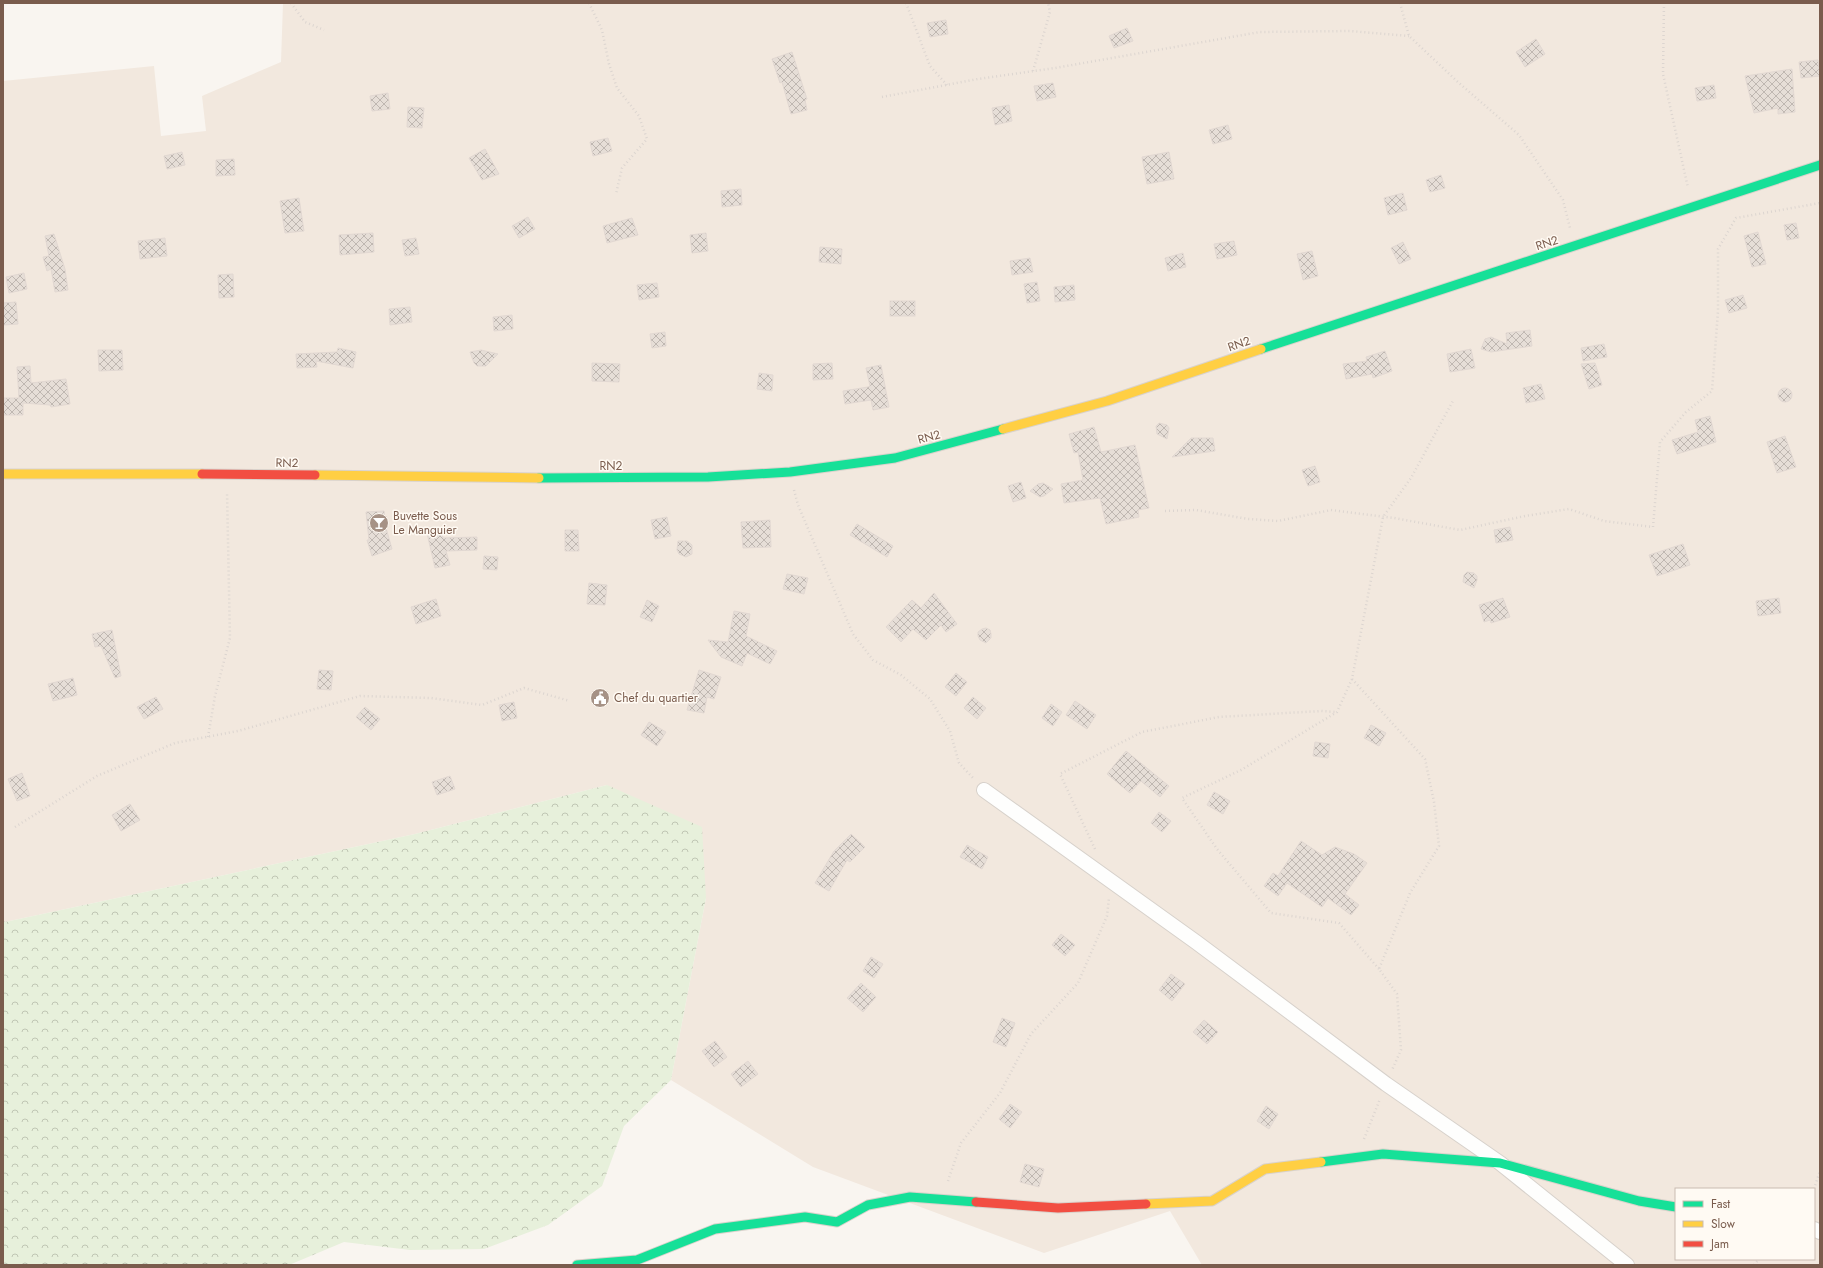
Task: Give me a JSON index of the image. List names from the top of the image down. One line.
{"streets":{"main road":["RN2"]},"places":{"bar":["Buvette Sous Le Manguier"],"public building":["Chef du quartier"]},"legend":["Fast","Slow","Jam"]}
